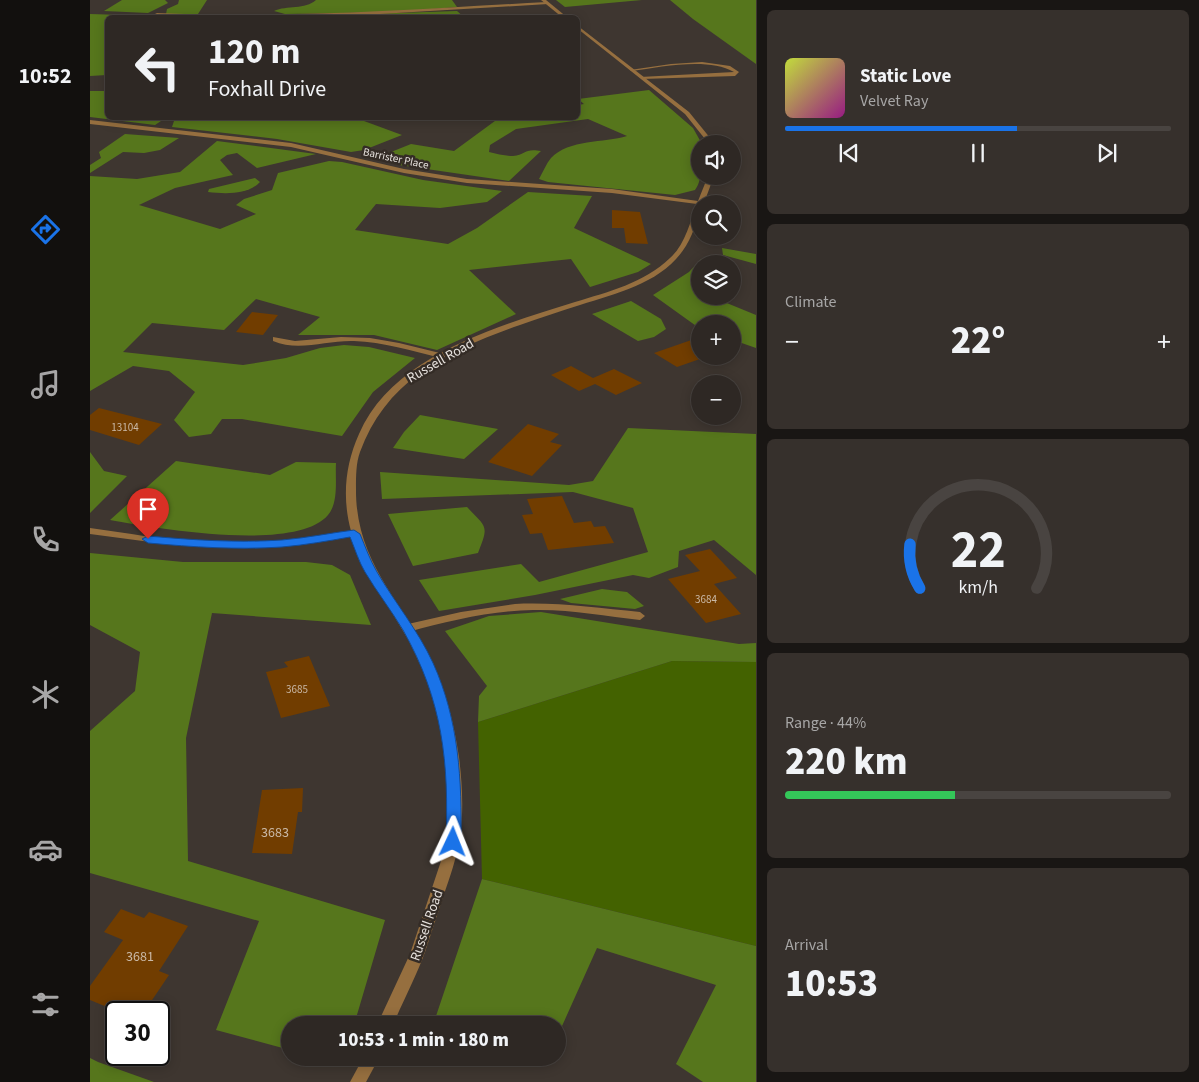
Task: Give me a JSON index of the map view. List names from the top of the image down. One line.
{"streets":{"street":["Barrister Place","Russell Road"]},"house_numbers":["13104","3684","3685","3683","3681"],"page":{"tabs":"10:52","turn":["120 m","Foxhall Drive"],"song":["Static Love","Velvet Ray"],"map_buttons":["+","−"],"tile":["Climate",["Range · 44%","220 km"],["Arrival","10:53"]],"heat":["−","22°","+"],"limit":"30","trip":"10:53 · 1 min · 180 m","gauge":["22","km/h"]}}
